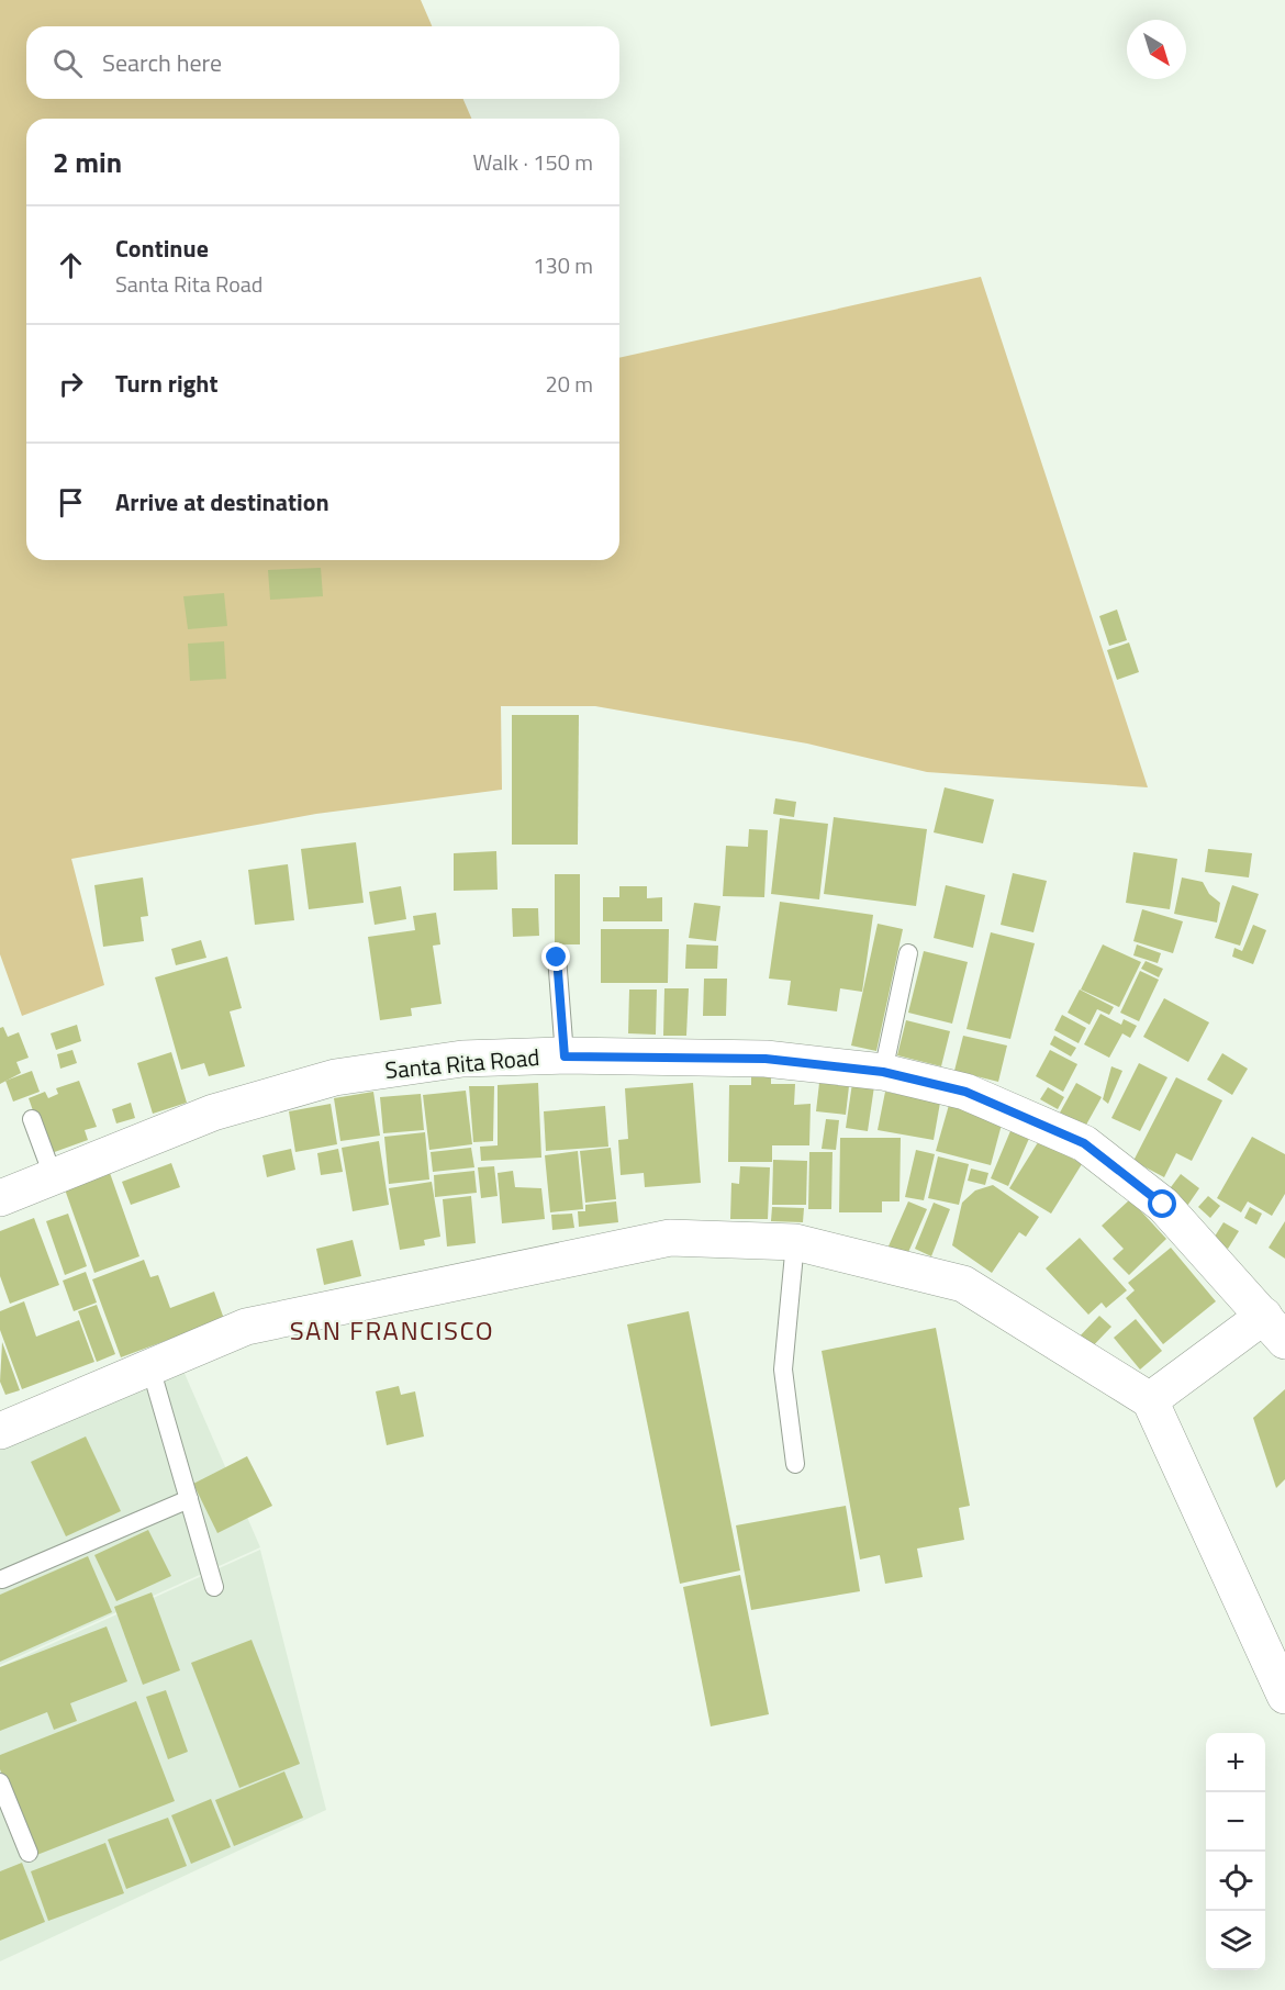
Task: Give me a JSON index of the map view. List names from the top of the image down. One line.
{"streets":{"street":["Santa Rita Road"]},"districts":["SAN FRANCISCO"],"north":"bottom right","page":{"search":"Search here","heading":["2 min","Walk · 150 m"],"list":[["Continue","Santa Rita Road","130 m"],["Turn right","20 m"],"Arrive at destination"],"map_buttons":["+","−"]}}
